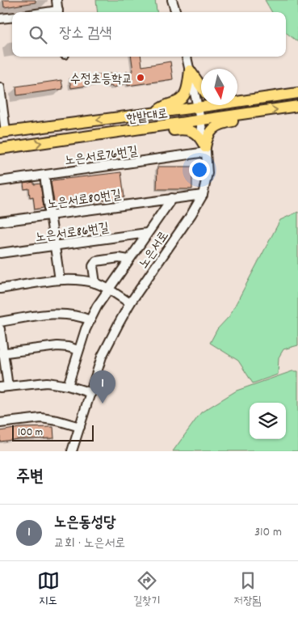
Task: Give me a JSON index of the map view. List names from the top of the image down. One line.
{"streets":{"main road":["한밭대로"],"street":["노은서로76번길","노은서로80번길","노은서로86번길","노은서로"]},"crossings":[["한밭대로","노은서로"],["노은서로76번길","노은서로"],["노은서로80번길","노은서로"]],"places":["수정초등학교"],"scale_bar":"100 m","north":"bottom","page":{"search":"장소 검색","pins":"1","scale":"100 m","heading":"주변","list":[{"mark":"1","name":"노은동성당","note":"교회 · 노은서로","value":"310 m"}],"nav":["지도","길찾기","저장됨"]}}
